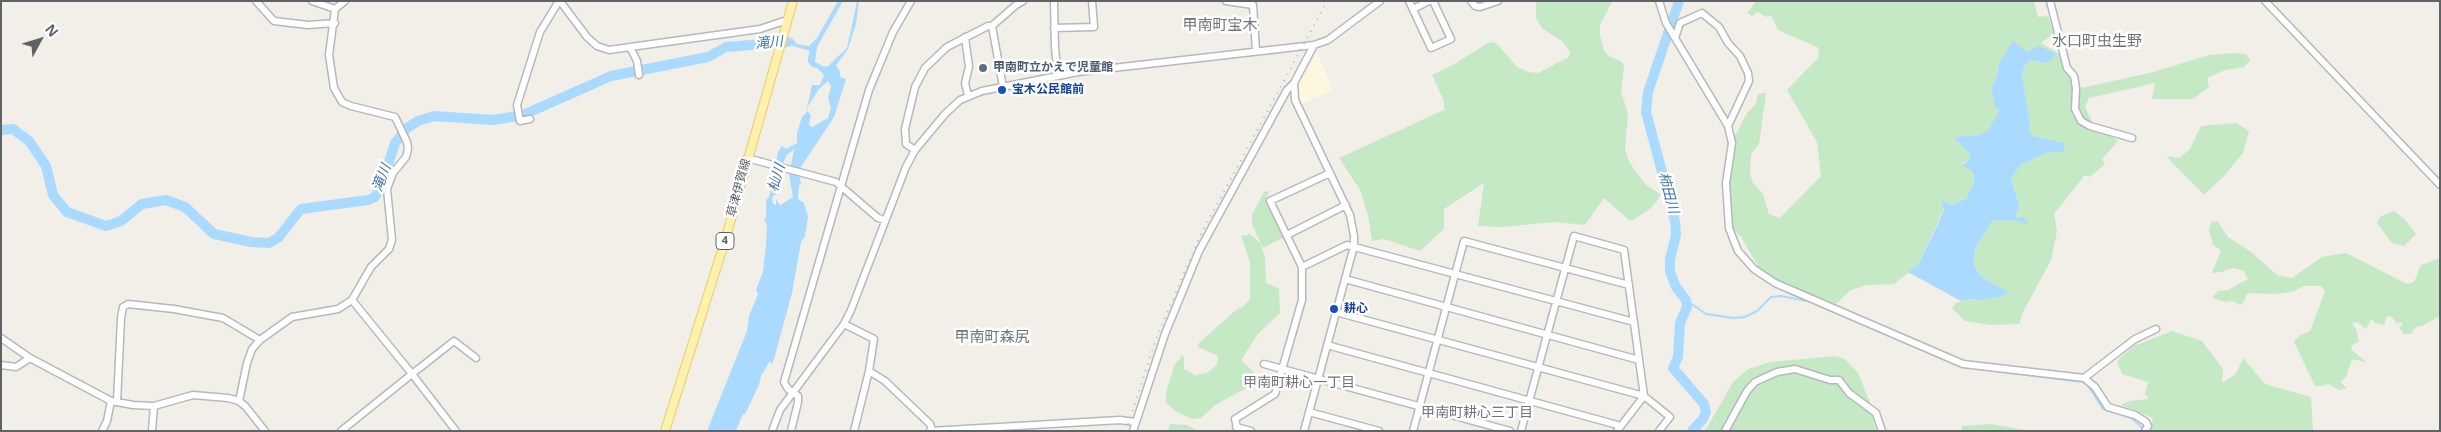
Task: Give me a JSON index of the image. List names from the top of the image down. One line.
{"streets":{"main road":["草津伊賀線","4"]},"districts":["甲南町宝木","水口町虫生野","甲南町森尻","甲南町耕心一丁目","甲南町耕心三丁目"],"water":["滝川","杣川","柿田川"],"places":["甲南町立かえで児童館","宝木公民館前","耕心"],"north":"top right"}
